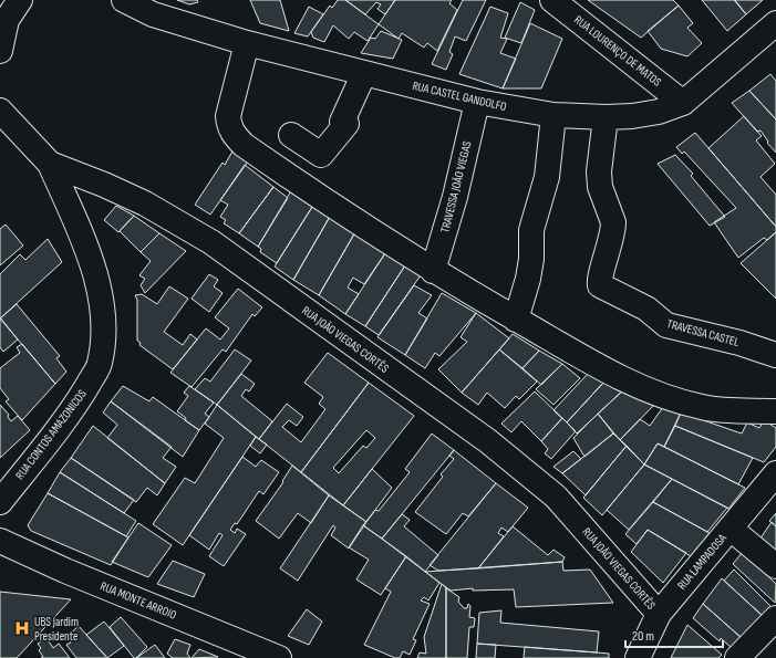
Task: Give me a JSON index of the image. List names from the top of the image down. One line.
{"streets":{"street":["RUA LOURENÇO DE MATOS","RUA CASTEL GANDOLFO","TRAVESSA JOÃO VIEGAS","TRAVESSA CASTEL","RUA JOÃO VIEGAS CORTÊS","RUA CONTOS AMAZONICOS","RUA LAMPADOSA","RUA MONTE ARROIO"]},"crossings":[["RUA LOURENÇO DE MATOS","RUA CASTEL GANDOLFO"],["RUA CASTEL GANDOLFO","TRAVESSA JOÃO VIEGAS"],["RUA CASTEL GANDOLFO","TRAVESSA CASTEL"],["RUA JOÃO VIEGAS CORTÊS","RUA CONTOS AMAZONICOS"],["RUA JOÃO VIEGAS CORTÊS","RUA LAMPADOSA"]],"places":{"hospital":["UBS Jardim Presidente"]},"scale_bar":"20 m"}
